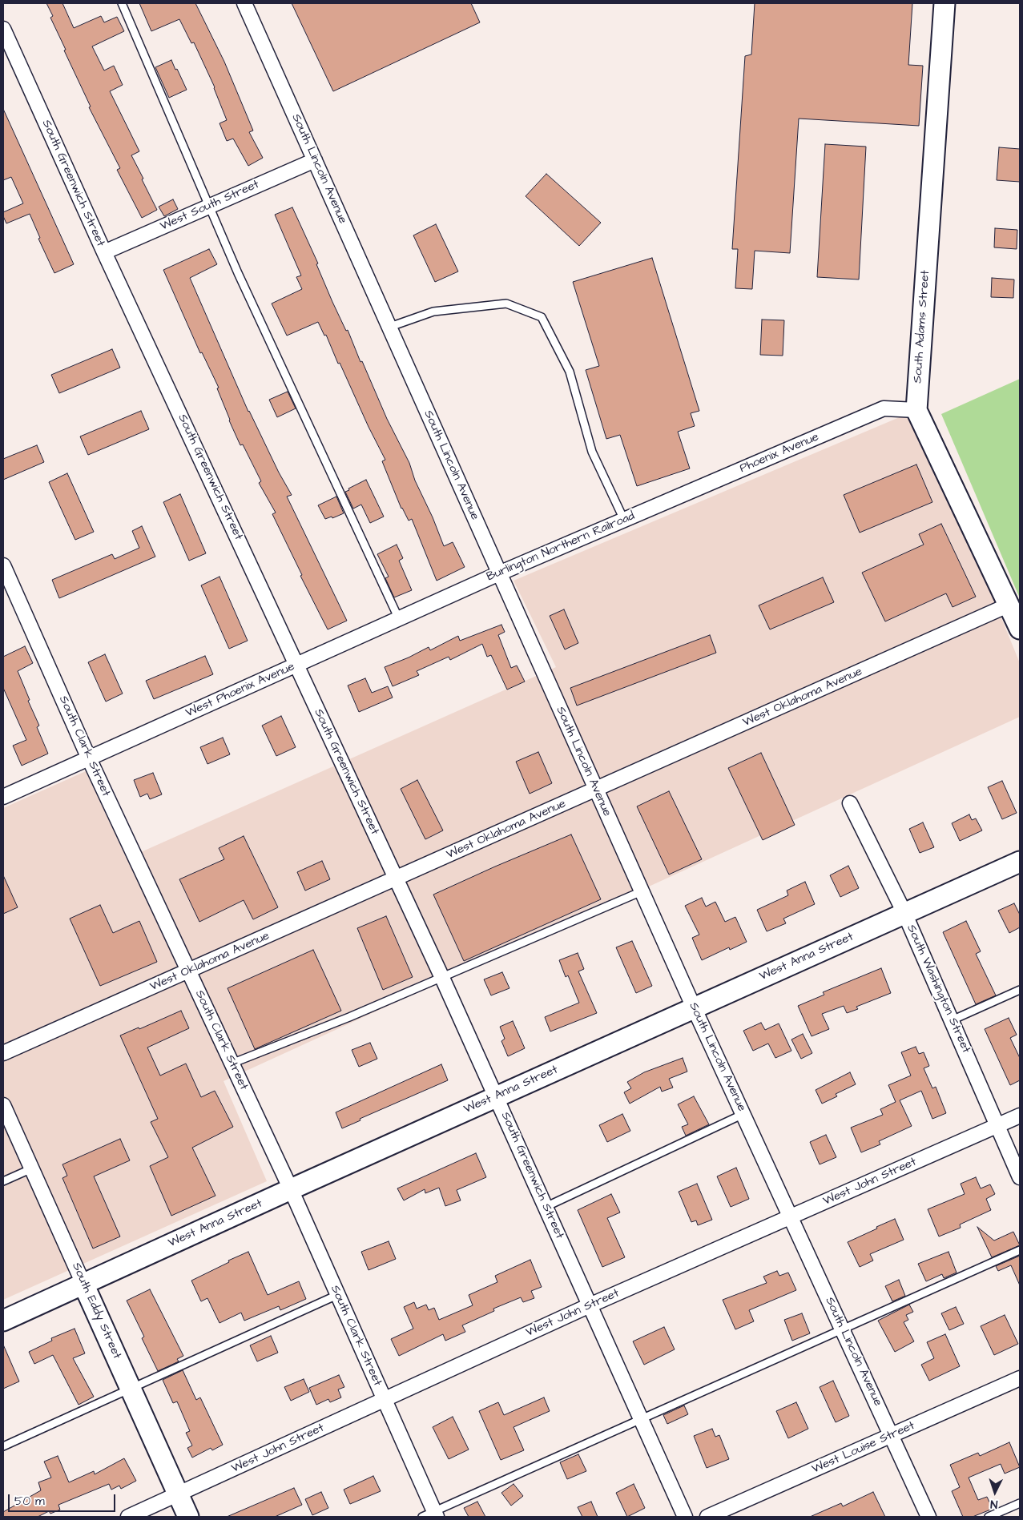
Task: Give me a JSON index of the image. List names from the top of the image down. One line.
{"streets":{"main road":["South Adams Street","West Anna Street","South Eddy Street"],"street":["South Lincoln Avenue","South Greenwich Street","West South Street","Phoenix Avenue","Burlington Northern Railroad","West Phoenix Avenue","West Oklahoma Avenue","South Clark Street","South Washington Street","West John Street","West Louise Street"]},"crossings":[["South Lincoln Avenue","West South Street"],["South Lincoln Avenue","Burlington Northern Railroad"],["South Lincoln Avenue","West Oklahoma Avenue"],["South Lincoln Avenue","West Anna Street"],["South Lincoln Avenue","West John Street"],["South Lincoln Avenue","West Louise Street"],["South Greenwich Street","West South Street"],["South Greenwich Street","West Phoenix Avenue"],["South Greenwich Street","West Oklahoma Avenue"],["South Greenwich Street","West Anna Street"],["South Greenwich Street","West John Street"],["South Adams Street","Phoenix Avenue"],["South Adams Street","West Oklahoma Avenue"],["Phoenix Avenue","Burlington Northern Railroad"],["Burlington Northern Railroad","West Phoenix Avenue"],["West Phoenix Avenue","South Clark Street"],["West Oklahoma Avenue","South Clark Street"],["South Clark Street","West Anna Street"],["South Clark Street","West John Street"],["West Anna Street","South Washington Street"],["West Anna Street","South Eddy Street"],["South Washington Street","West John Street"],["West John Street","South Eddy Street"]],"scale_bar":"50 m","north":"bottom"}
